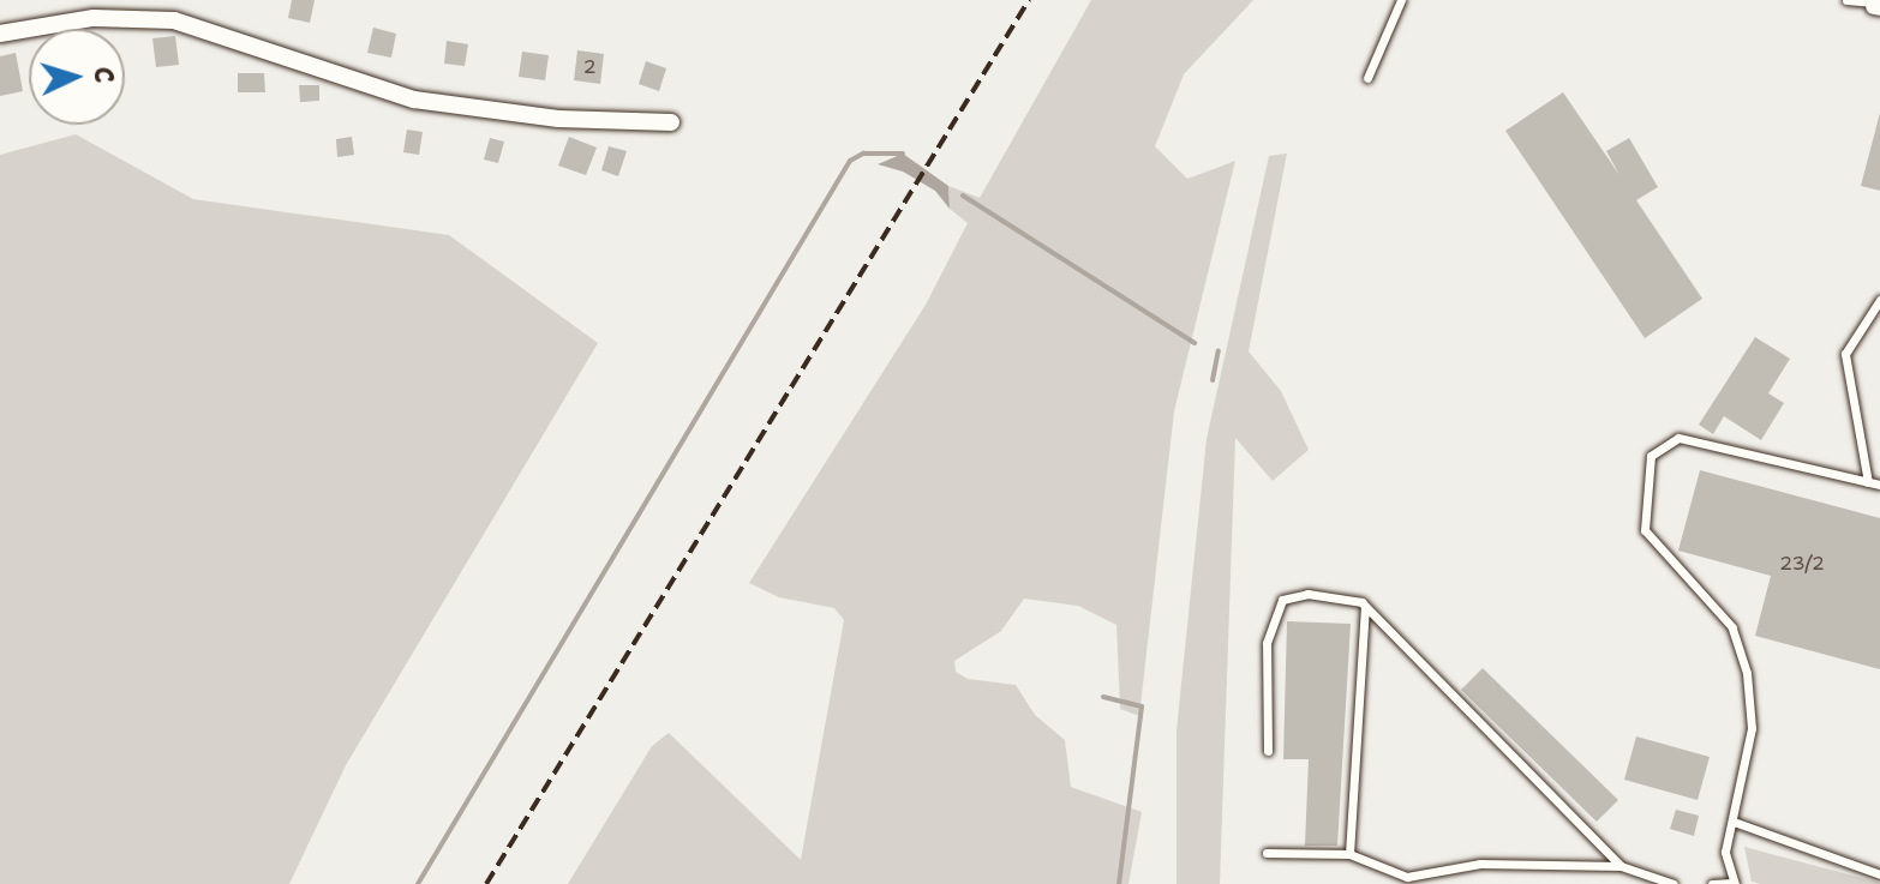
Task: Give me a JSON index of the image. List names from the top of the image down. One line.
{"house_numbers":["2","23/2"],"north":"right"}
